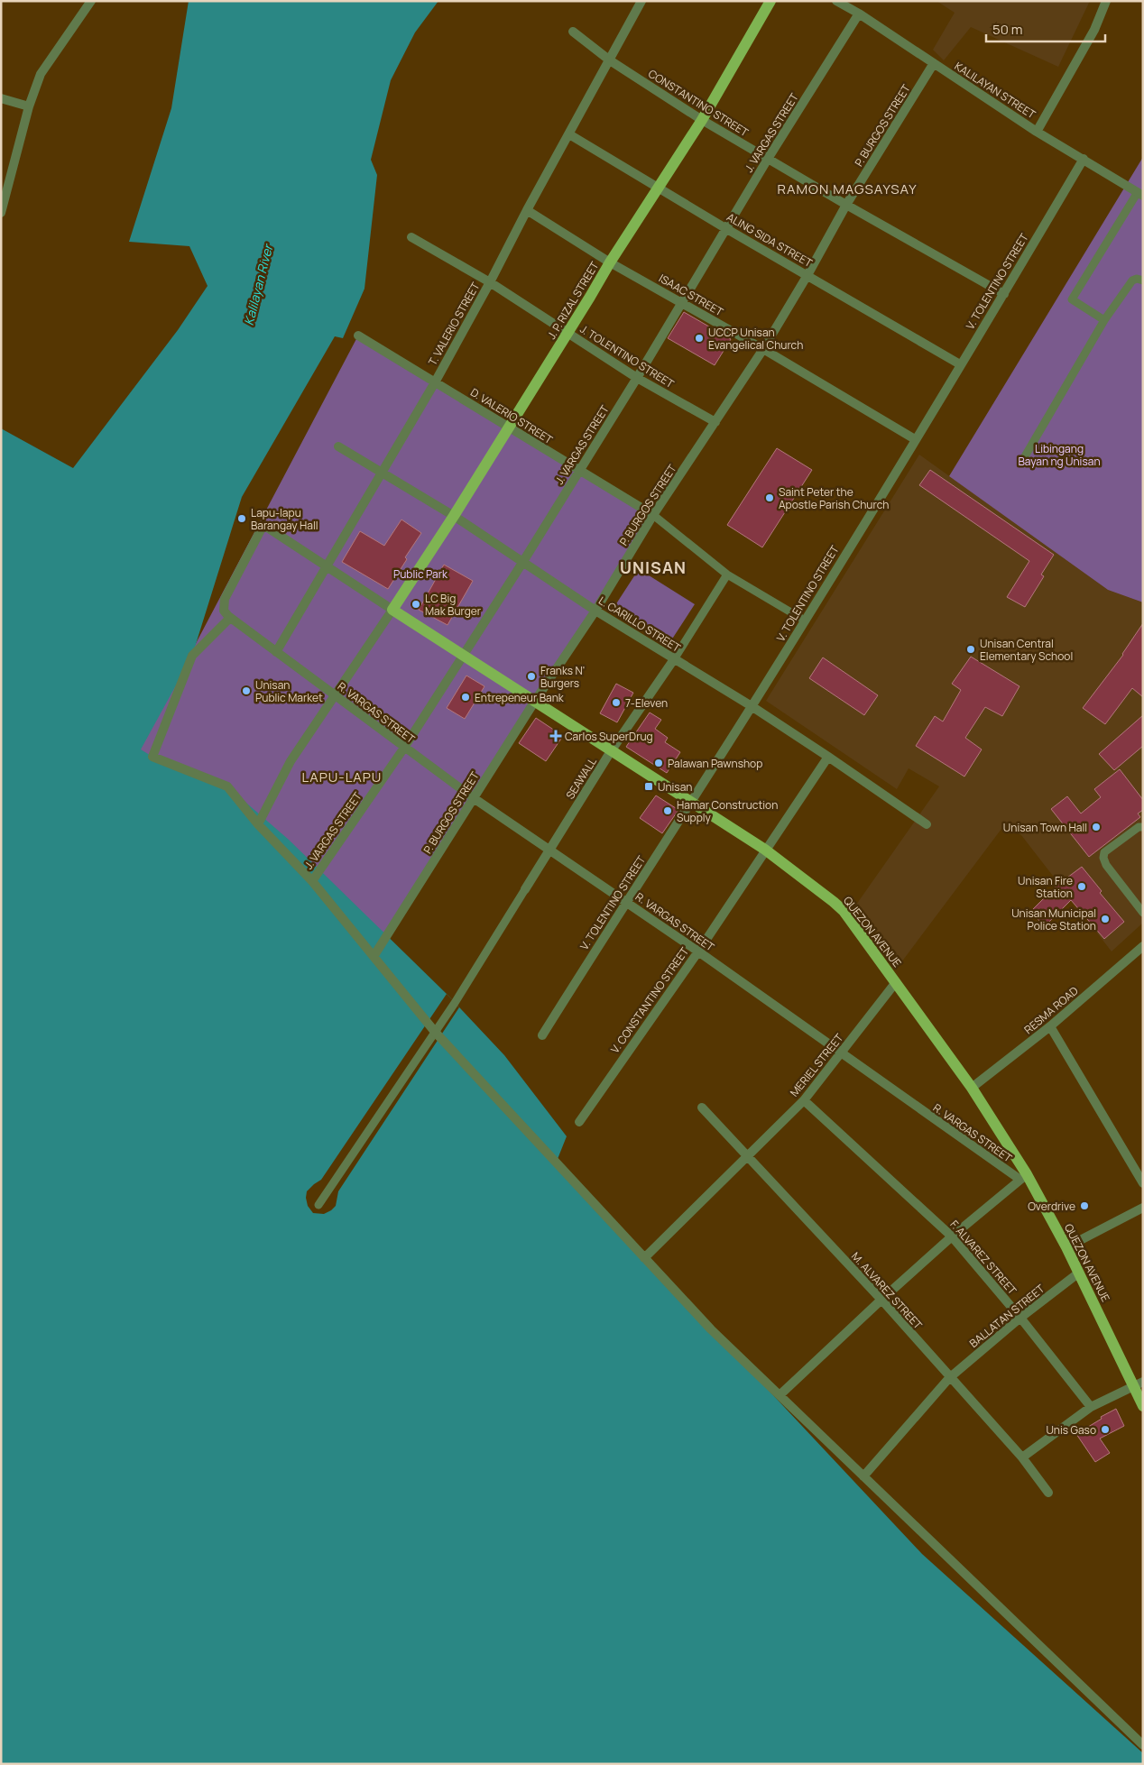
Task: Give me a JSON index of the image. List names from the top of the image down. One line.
{"streets":{"main road":["J. P. RIZAL STREET","QUEZON AVENUE"],"street":["KALILAYAN STREET","CONSTANTINO STREET","P. BURGOS STREET","J. VARGAS STREET","ALING SIDA STREET","V. TOLENTINO STREET","ISAAC STREET","T. VALERIO STREET","J. TOLENTINO STREET","D. VALERIO STREET","L. CARILLO STREET","R. VARGAS STREET","SEAWALL","V. CONSTANTINO STREET","RESMA ROAD","MERIEL STREET","F. ALVAREZ STREET","M. ALVAREZ STREET","BALLATAN STREET"]},"crossings":[["KALILAYAN STREET","P. BURGOS STREET"],["KALILAYAN STREET","J. VARGAS STREET"],["KALILAYAN STREET","V. TOLENTINO STREET"],["CONSTANTINO STREET","P. BURGOS STREET"],["CONSTANTINO STREET","J. VARGAS STREET"],["CONSTANTINO STREET","V. TOLENTINO STREET"],["CONSTANTINO STREET","J. P. RIZAL STREET"],["CONSTANTINO STREET","T. VALERIO STREET"],["P. BURGOS STREET","ALING SIDA STREET"],["P. BURGOS STREET","ISAAC STREET"],["P. BURGOS STREET","J. TOLENTINO STREET"],["P. BURGOS STREET","D. VALERIO STREET"],["P. BURGOS STREET","L. CARILLO STREET"],["P. BURGOS STREET","R. VARGAS STREET"],["P. BURGOS STREET","QUEZON AVENUE"],["J. VARGAS STREET","ALING SIDA STREET"],["J. VARGAS STREET","ISAAC STREET"],["J. VARGAS STREET","J. TOLENTINO STREET"],["J. VARGAS STREET","D. VALERIO STREET"],["J. VARGAS STREET","L. CARILLO STREET"],["J. VARGAS STREET","R. VARGAS STREET"],["J. VARGAS STREET","QUEZON AVENUE"],["ALING SIDA STREET","V. TOLENTINO STREET"],["ALING SIDA STREET","J. P. RIZAL STREET"],["ALING SIDA STREET","T. VALERIO STREET"],["V. TOLENTINO STREET","ISAAC STREET"],["V. TOLENTINO STREET","L. CARILLO STREET"],["V. TOLENTINO STREET","R. VARGAS STREET"],["V. TOLENTINO STREET","QUEZON AVENUE"],["ISAAC STREET","J. P. RIZAL STREET"],["ISAAC STREET","T. VALERIO STREET"],["J. P. RIZAL STREET","J. TOLENTINO STREET"],["J. P. RIZAL STREET","D. VALERIO STREET"],["J. P. RIZAL STREET","L. CARILLO STREET"],["J. P. RIZAL STREET","QUEZON AVENUE"],["T. VALERIO STREET","J. TOLENTINO STREET"],["T. VALERIO STREET","D. VALERIO STREET"],["T. VALERIO STREET","L. CARILLO STREET"],["T. VALERIO STREET","R. VARGAS STREET"],["L. CARILLO STREET","SEAWALL"],["L. CARILLO STREET","V. CONSTANTINO STREET"],["R. VARGAS STREET","SEAWALL"],["R. VARGAS STREET","QUEZON AVENUE"],["R. VARGAS STREET","V. CONSTANTINO STREET"],["R. VARGAS STREET","MERIEL STREET"],["SEAWALL","QUEZON AVENUE"],["QUEZON AVENUE","V. CONSTANTINO STREET"],["QUEZON AVENUE","RESMA ROAD"],["QUEZON AVENUE","MERIEL STREET"],["QUEZON AVENUE","BALLATAN STREET"],["MERIEL STREET","F. ALVAREZ STREET"],["MERIEL STREET","M. ALVAREZ STREET"],["F. ALVAREZ STREET","BALLATAN STREET"],["M. ALVAREZ STREET","BALLATAN STREET"]],"districts":["RAMON MAGSAYSAY","UNISAN","LAPU-LAPU"],"water":["Kalilayan River"],"parks":["Libingang Bayan ng Unisan","Public Park"],"places":{"other":["UCCP Unisan Evangelical Church","Saint Peter the Apostle Parish Church","Lapu-lapu Barangay Hall","LC Big Mak Burger","Unisan Central Elementary School","Franks N' Burgers","Unisan Public Market","Entrepeneur Bank","7-Eleven","Palawan Pawnshop","Hamar Construction Supply","Unisan Town Hall","Unisan Fire Station","Unisan Municipal Police Station","Overdrive","Unis Gaso"],"health":["Carlos SuperDrug"],"transit":["Unisan"]},"scale_bar":"50 m"}
